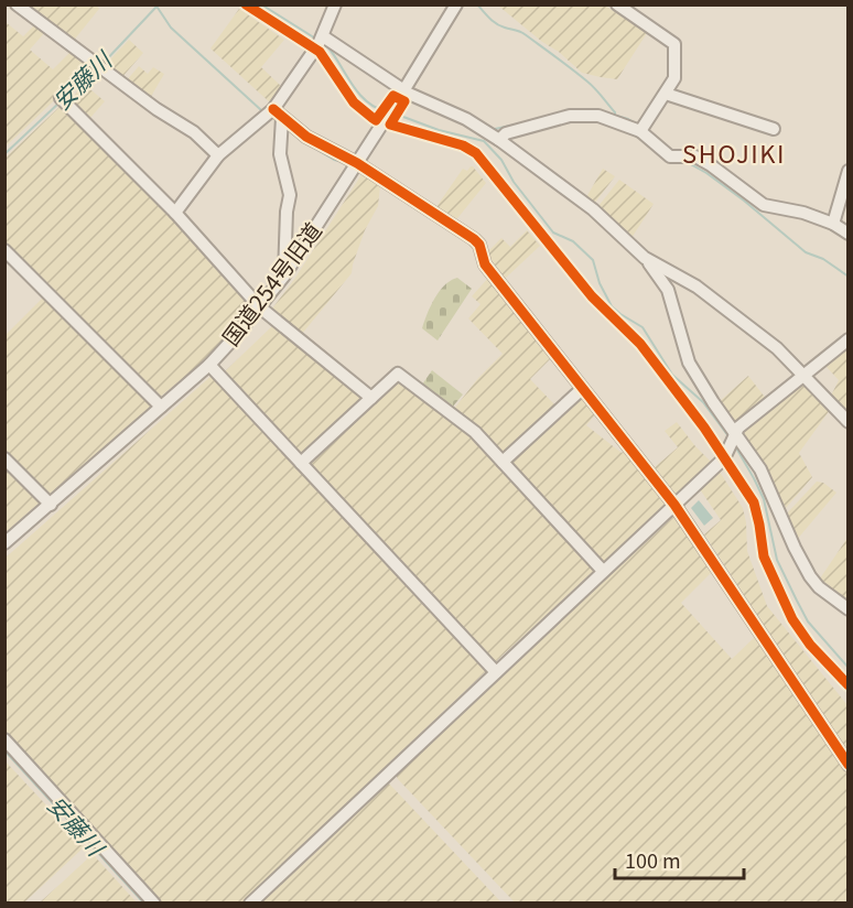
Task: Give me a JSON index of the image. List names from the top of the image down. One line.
{"streets":{"street":["国道254号旧道"]},"districts":["SHOJIKI"],"water":["安藤川"],"scale_bar":"100 m"}
